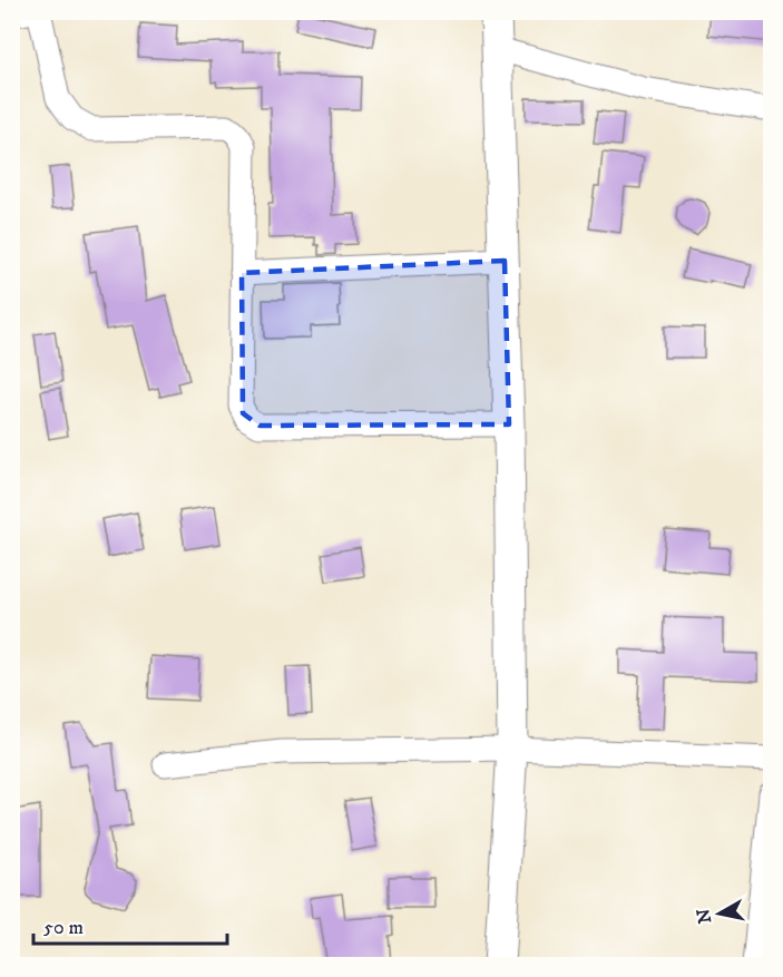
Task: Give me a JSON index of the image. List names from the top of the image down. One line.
{"scale_bar":"50 m","north":"left"}
